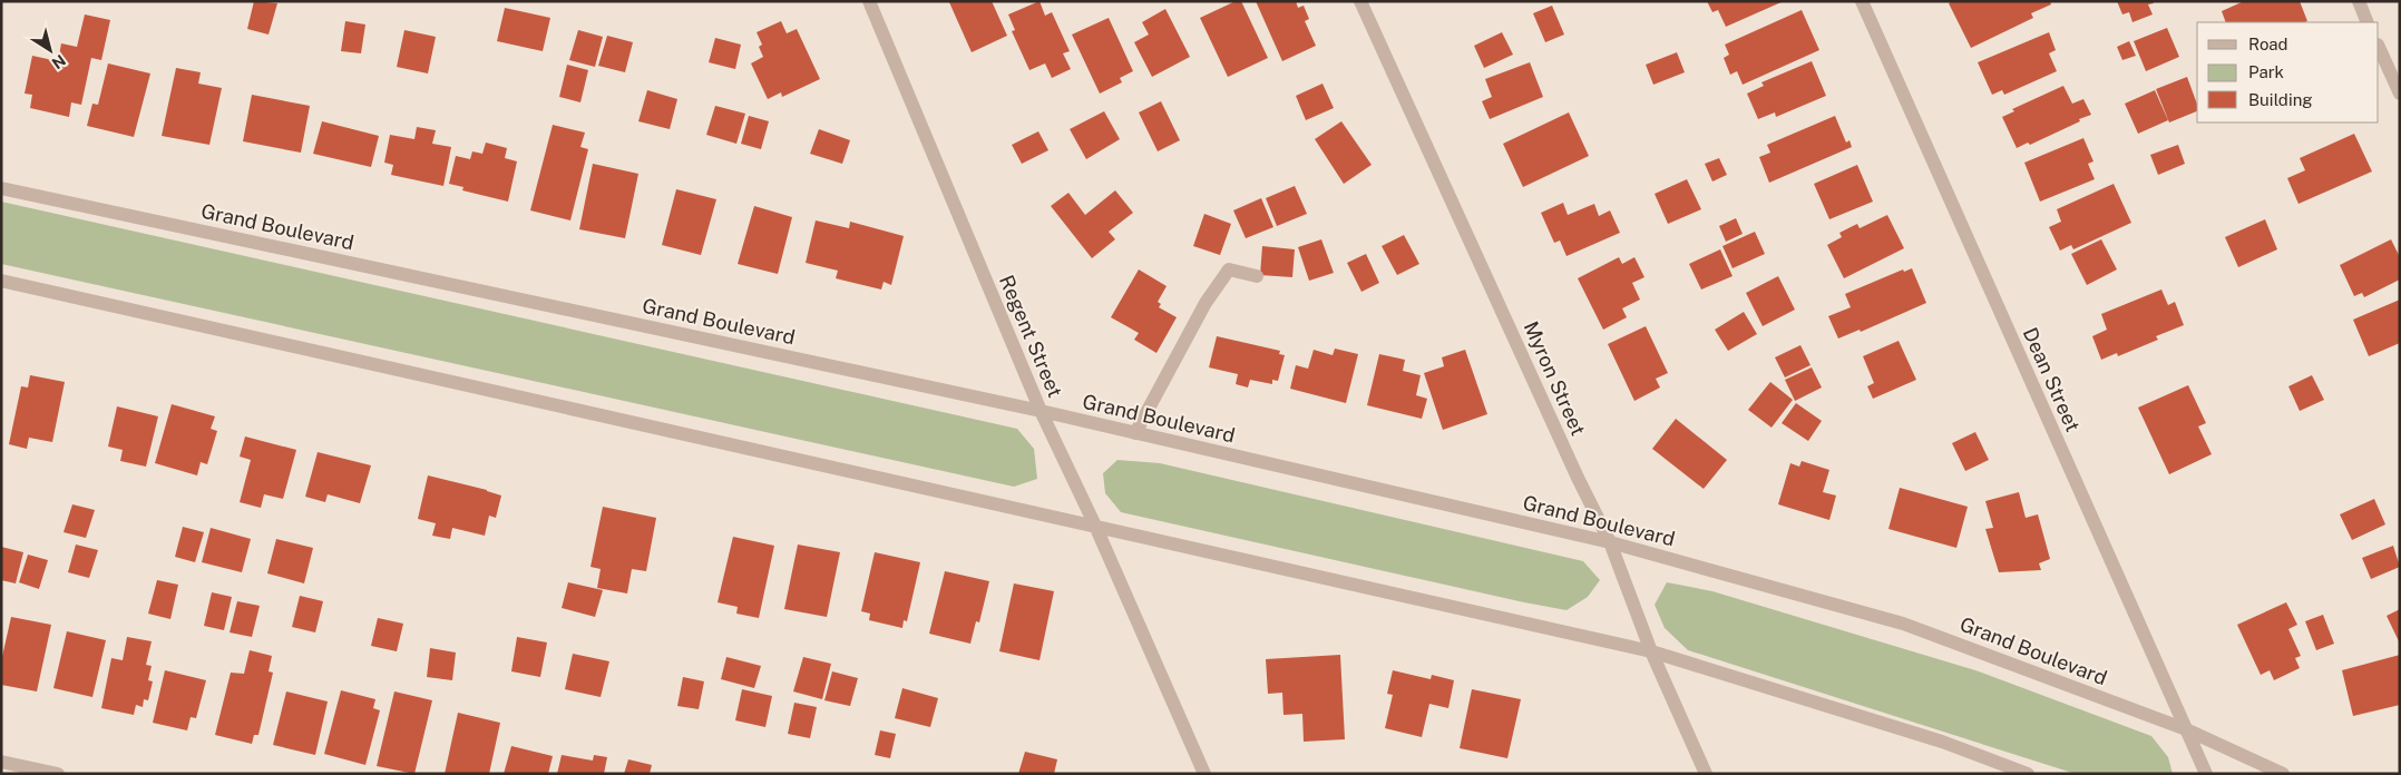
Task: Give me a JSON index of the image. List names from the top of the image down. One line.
{"streets":{"street":["Grand Boulevard","Regent Street","Myron Street","Dean Street"]},"crossings":[["Grand Boulevard","Regent Street"],["Grand Boulevard","Myron Street"],["Grand Boulevard","Dean Street"]],"legend":["Road","Park","Building"],"north":"bottom right"}
